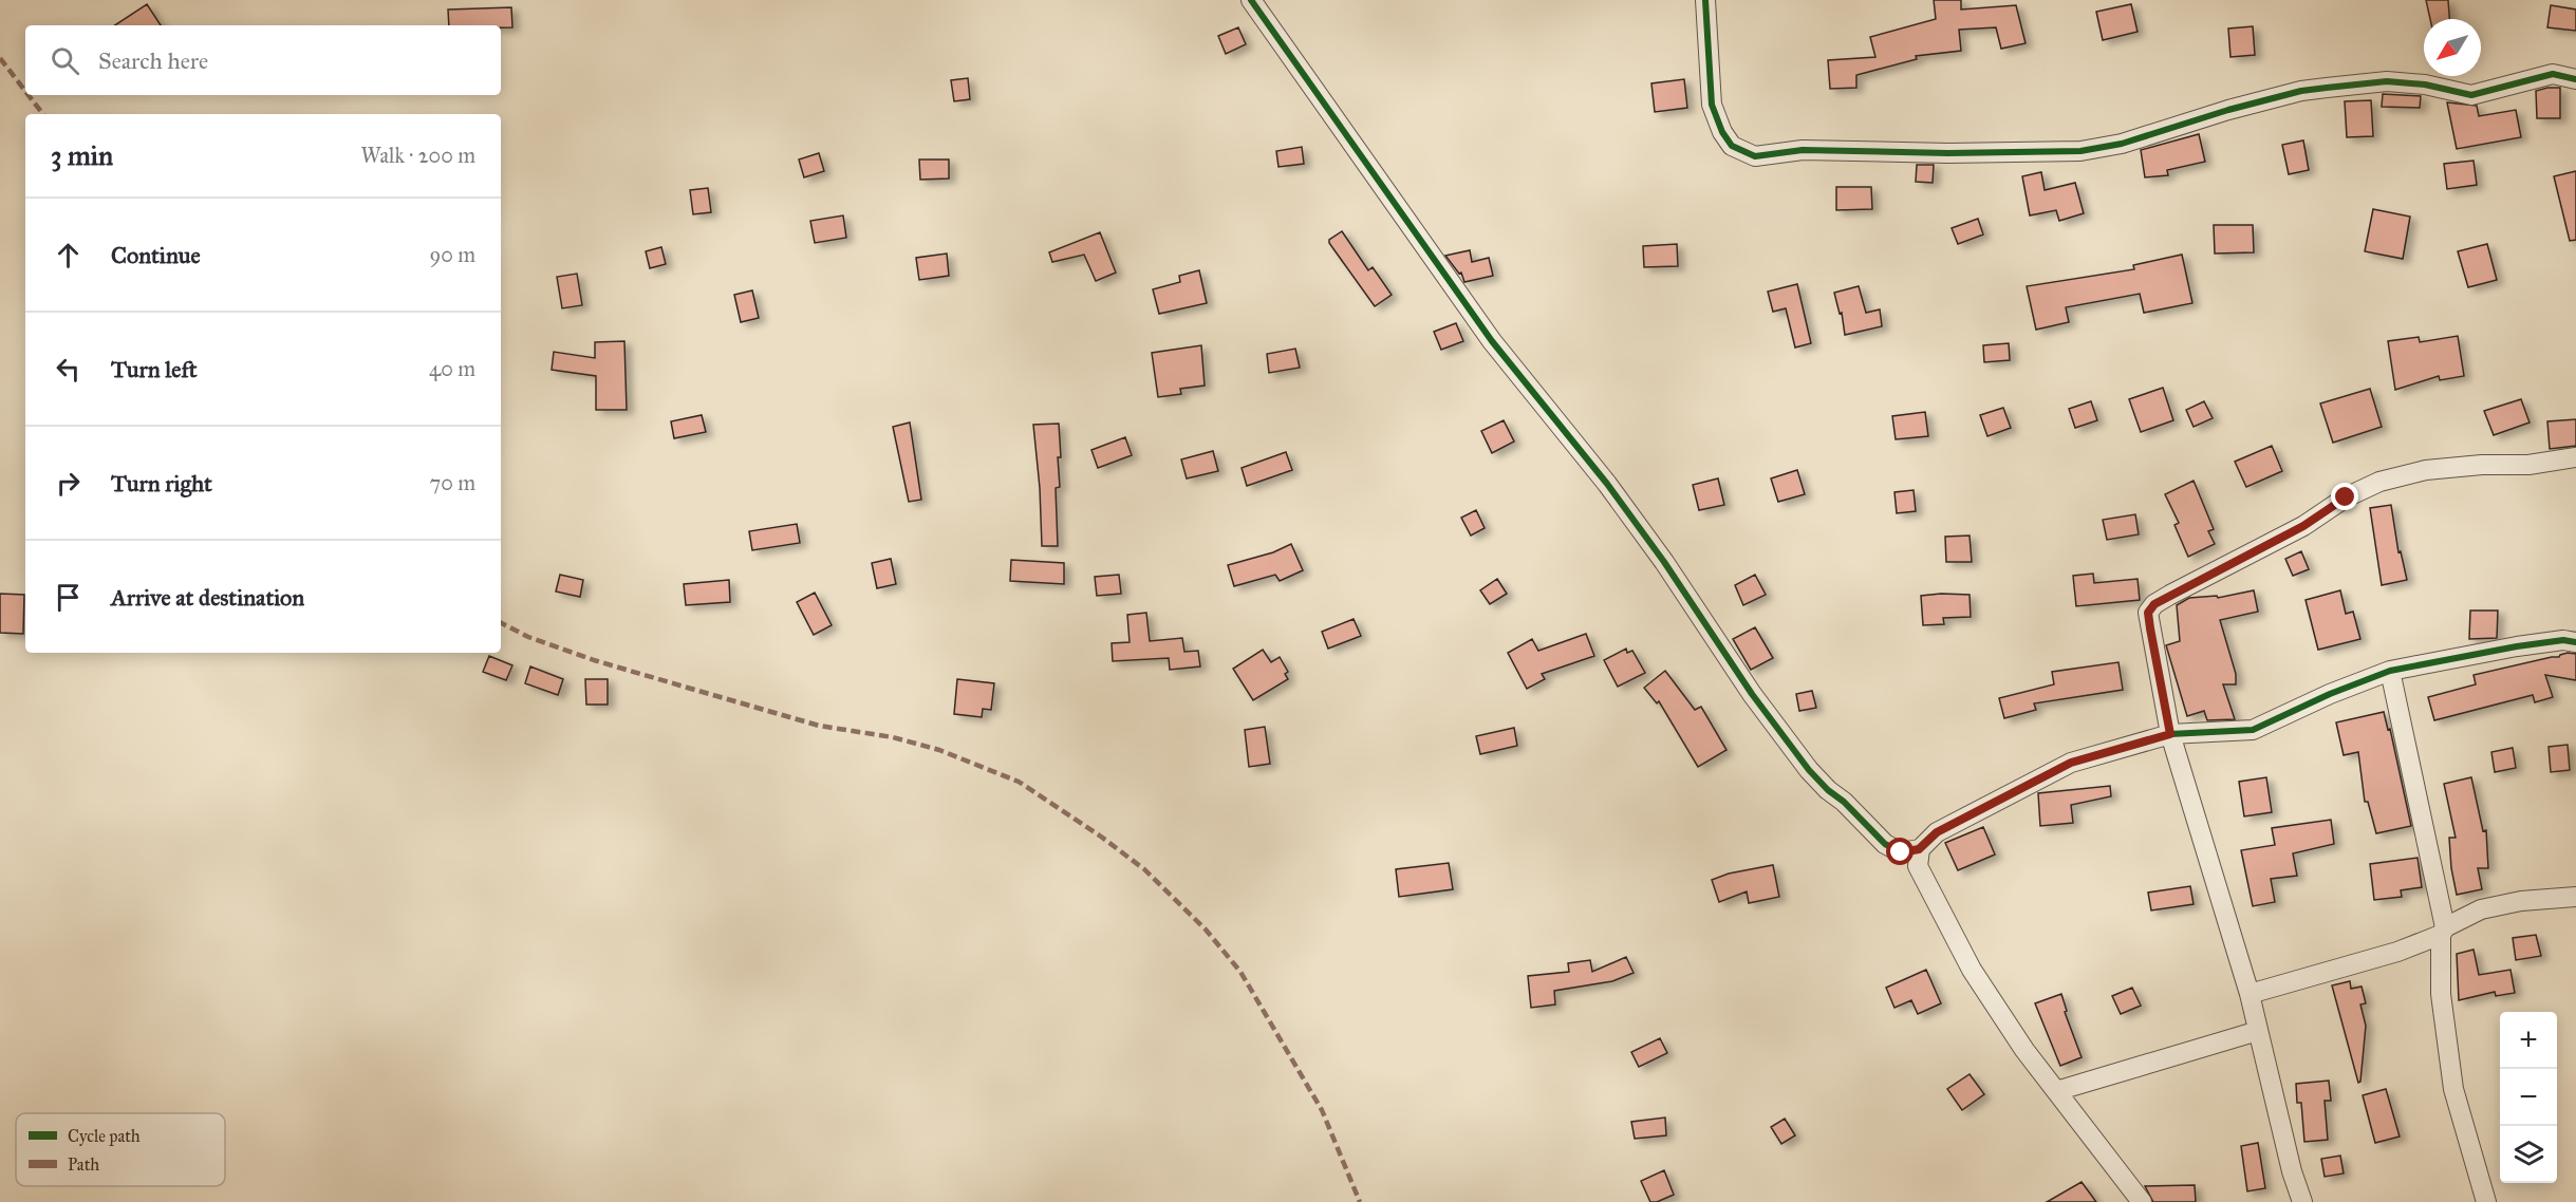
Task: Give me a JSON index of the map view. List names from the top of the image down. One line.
{"legend":["Cycle path","Path"],"north":"bottom left","page":{"search":"Search here","heading":["3 min","Walk · 200 m"],"list":[["Continue","90 m"],["Turn left","40 m"],["Turn right","70 m"],"Arrive at destination"],"map_buttons":["+","−"]}}
